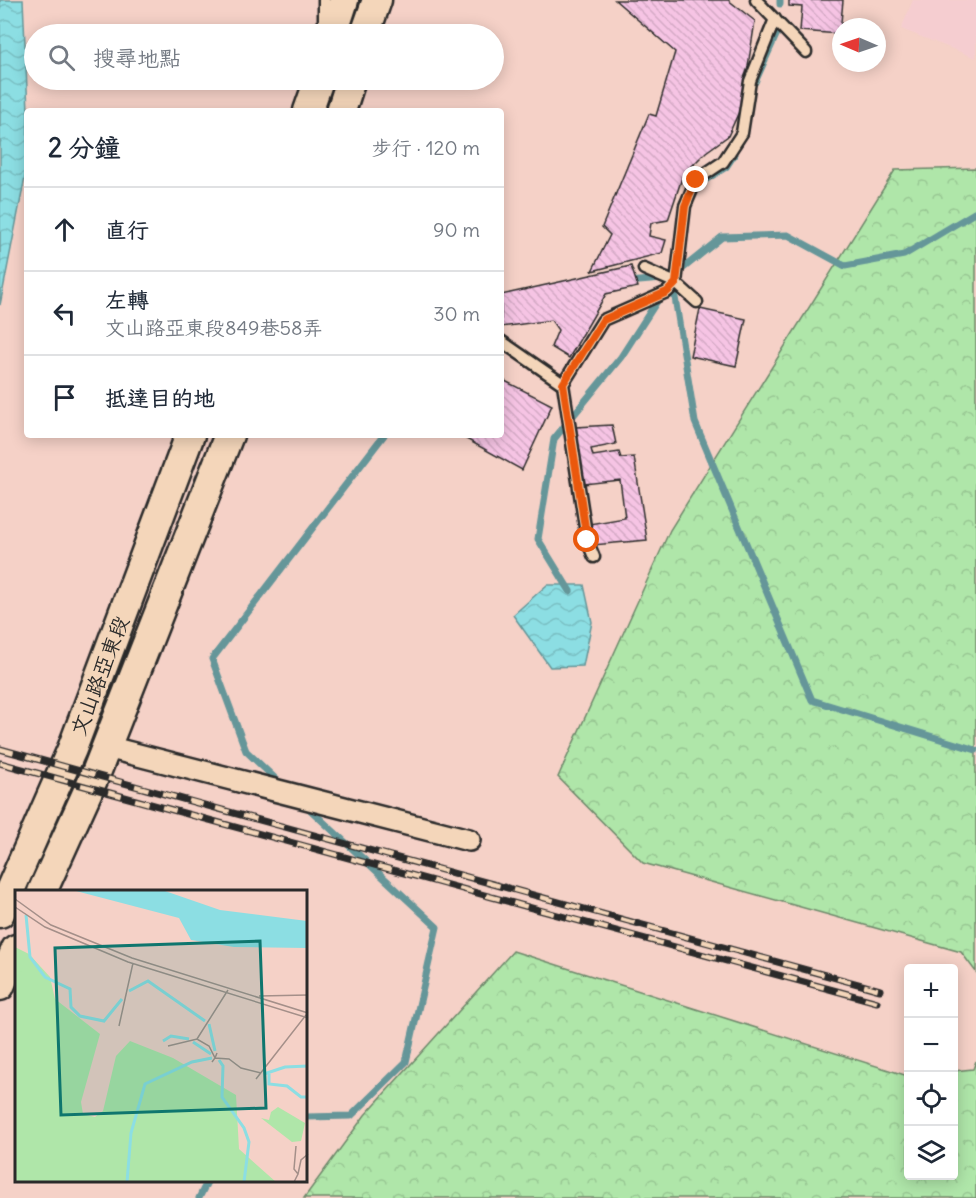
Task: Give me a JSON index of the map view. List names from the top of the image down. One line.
{"streets":{"main road":["文山路亞東段"]},"north":"left","page":{"search":"搜尋地點","heading":["2 分鐘","步行 · 120 m"],"list":[["直行","90 m"],["左轉","文山路亞東段849巷58弄","30 m"],"抵達目的地"],"map_buttons":["+","−"]}}
